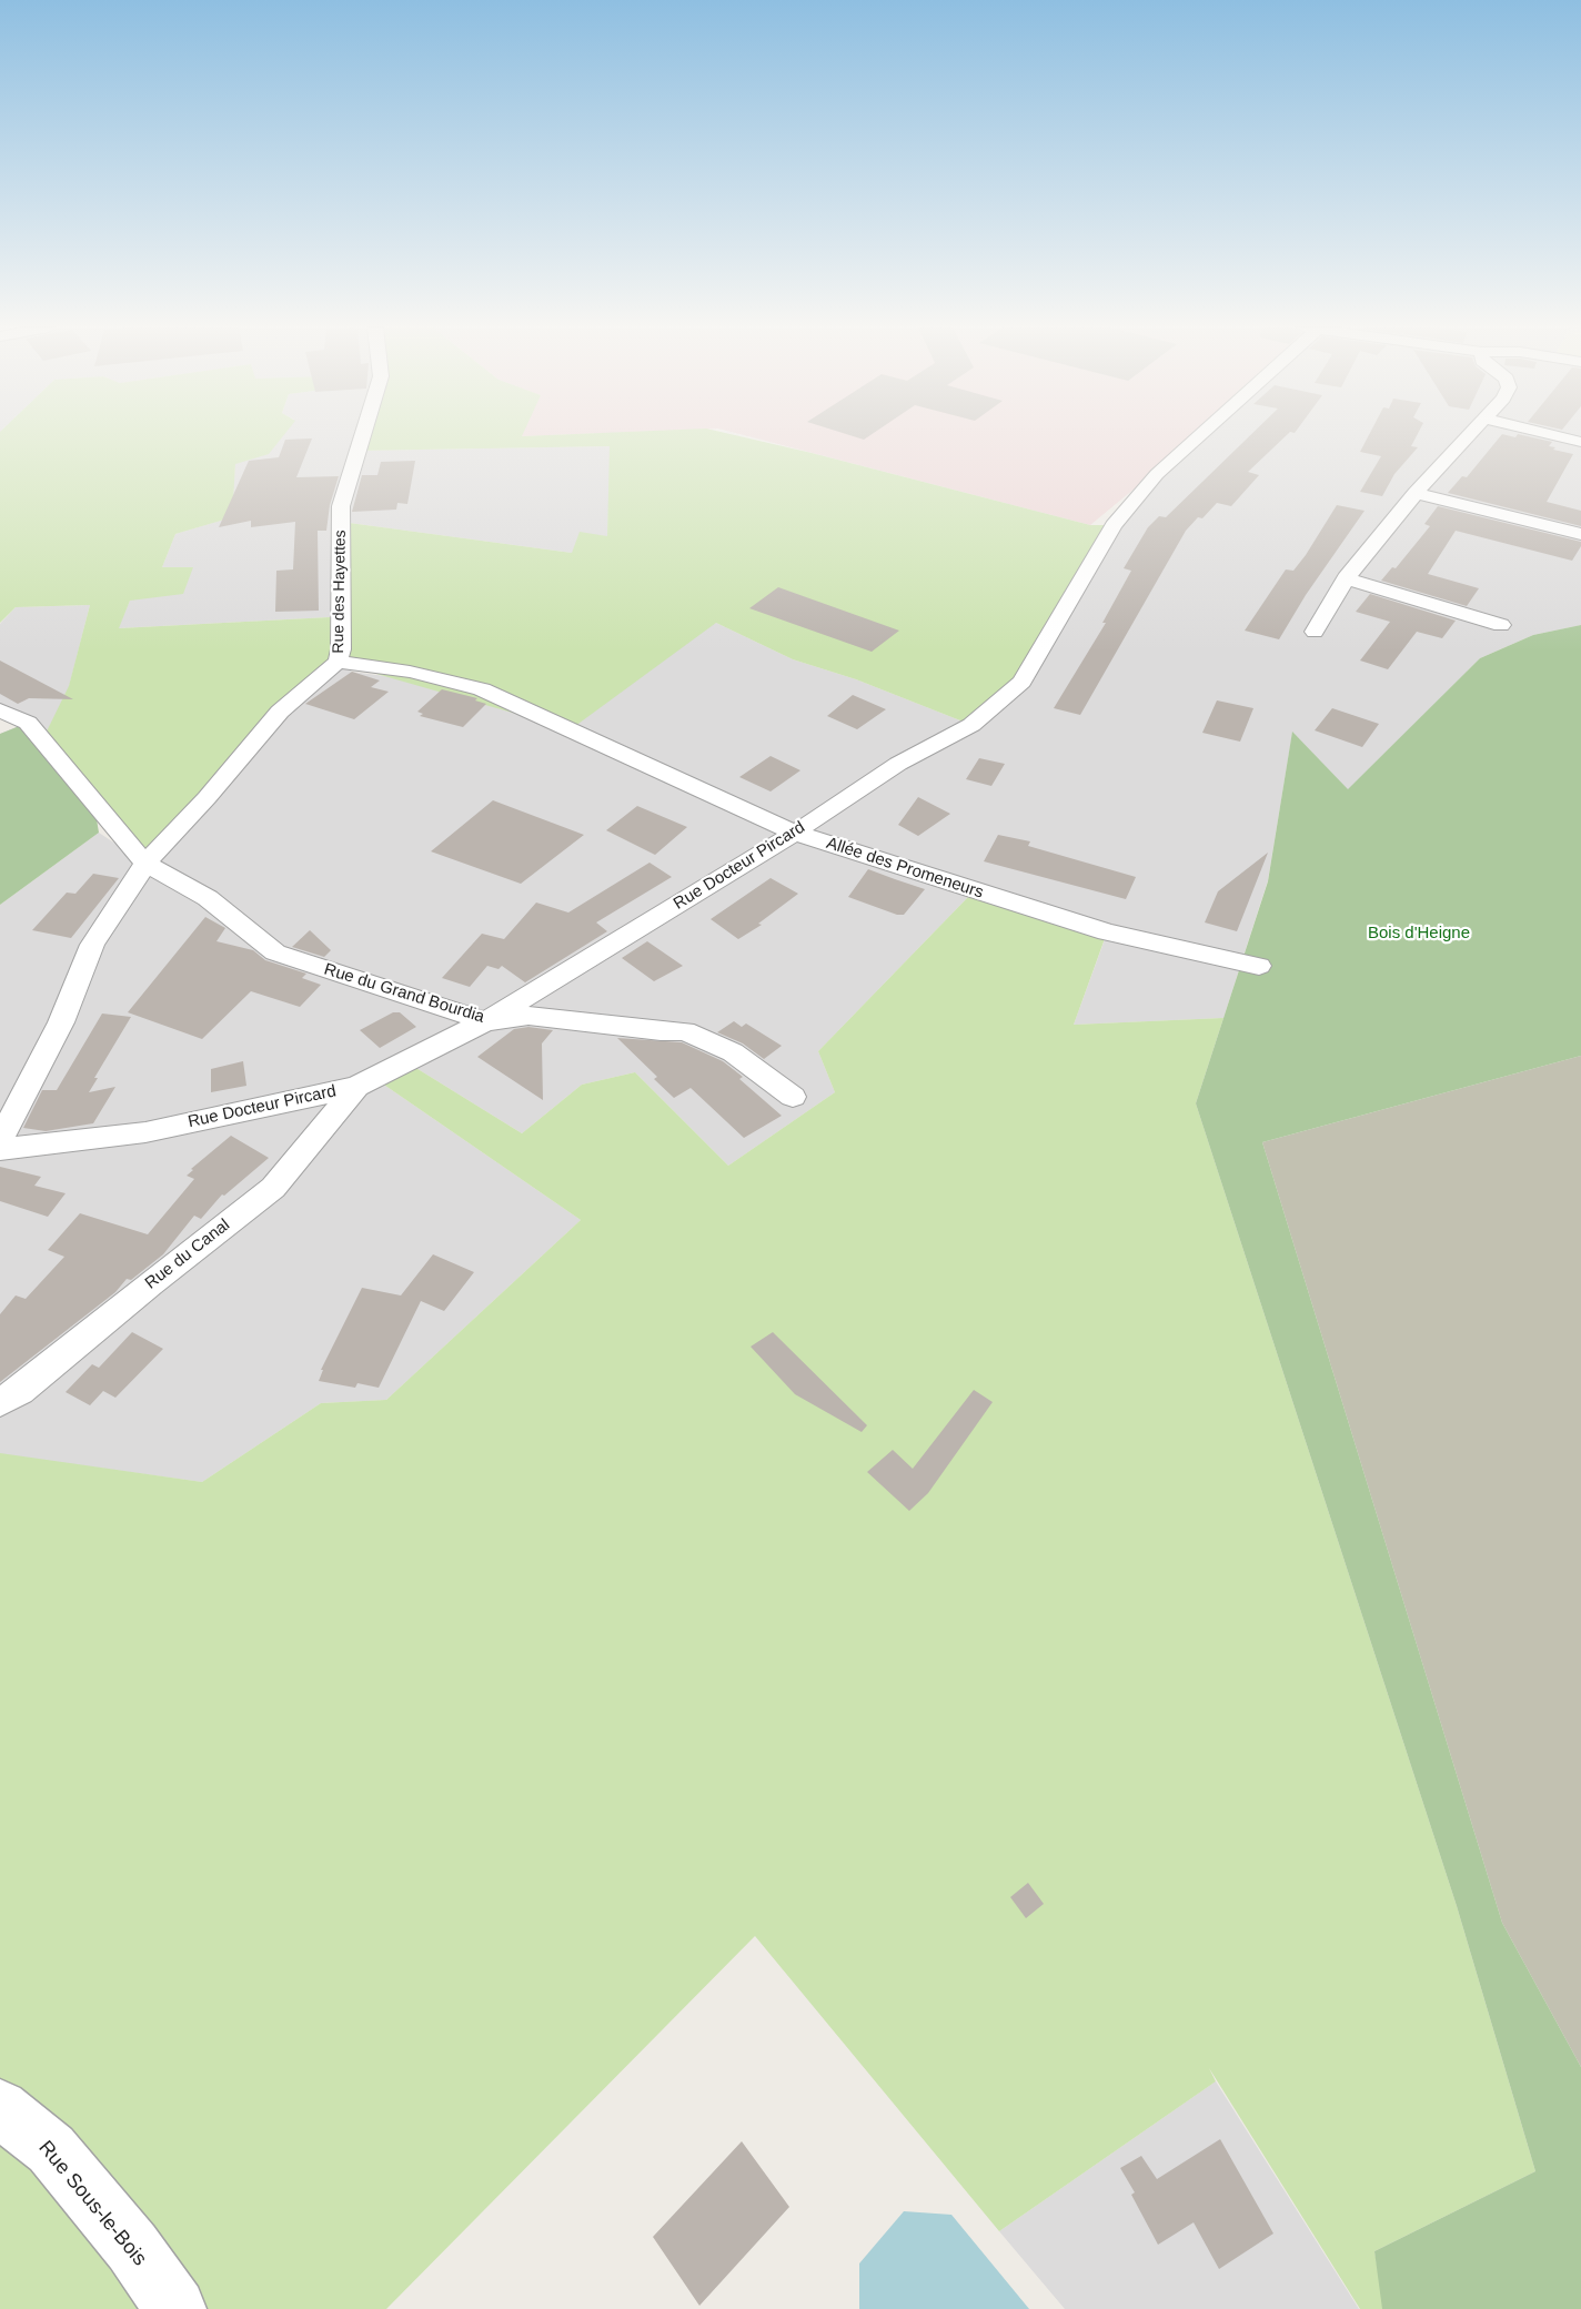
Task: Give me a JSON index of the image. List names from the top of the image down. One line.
{"streets":{"street":["Rue des Hayettes","Rue Docteur Pircard","Allée des Promeneurs","Rue du Grand Bourdia","Rue du Canal","Rue Sous-le-Bois"]},"crossings":[["Rue des Hayettes","Allée des Promeneurs"],["Rue des Hayettes","Rue du Grand Bourdia"],["Rue Docteur Pircard","Allée des Promeneurs"],["Rue Docteur Pircard","Rue du Grand Bourdia"],["Rue Docteur Pircard","Rue du Canal"]],"parks":["Bois d'Heigne"]}
